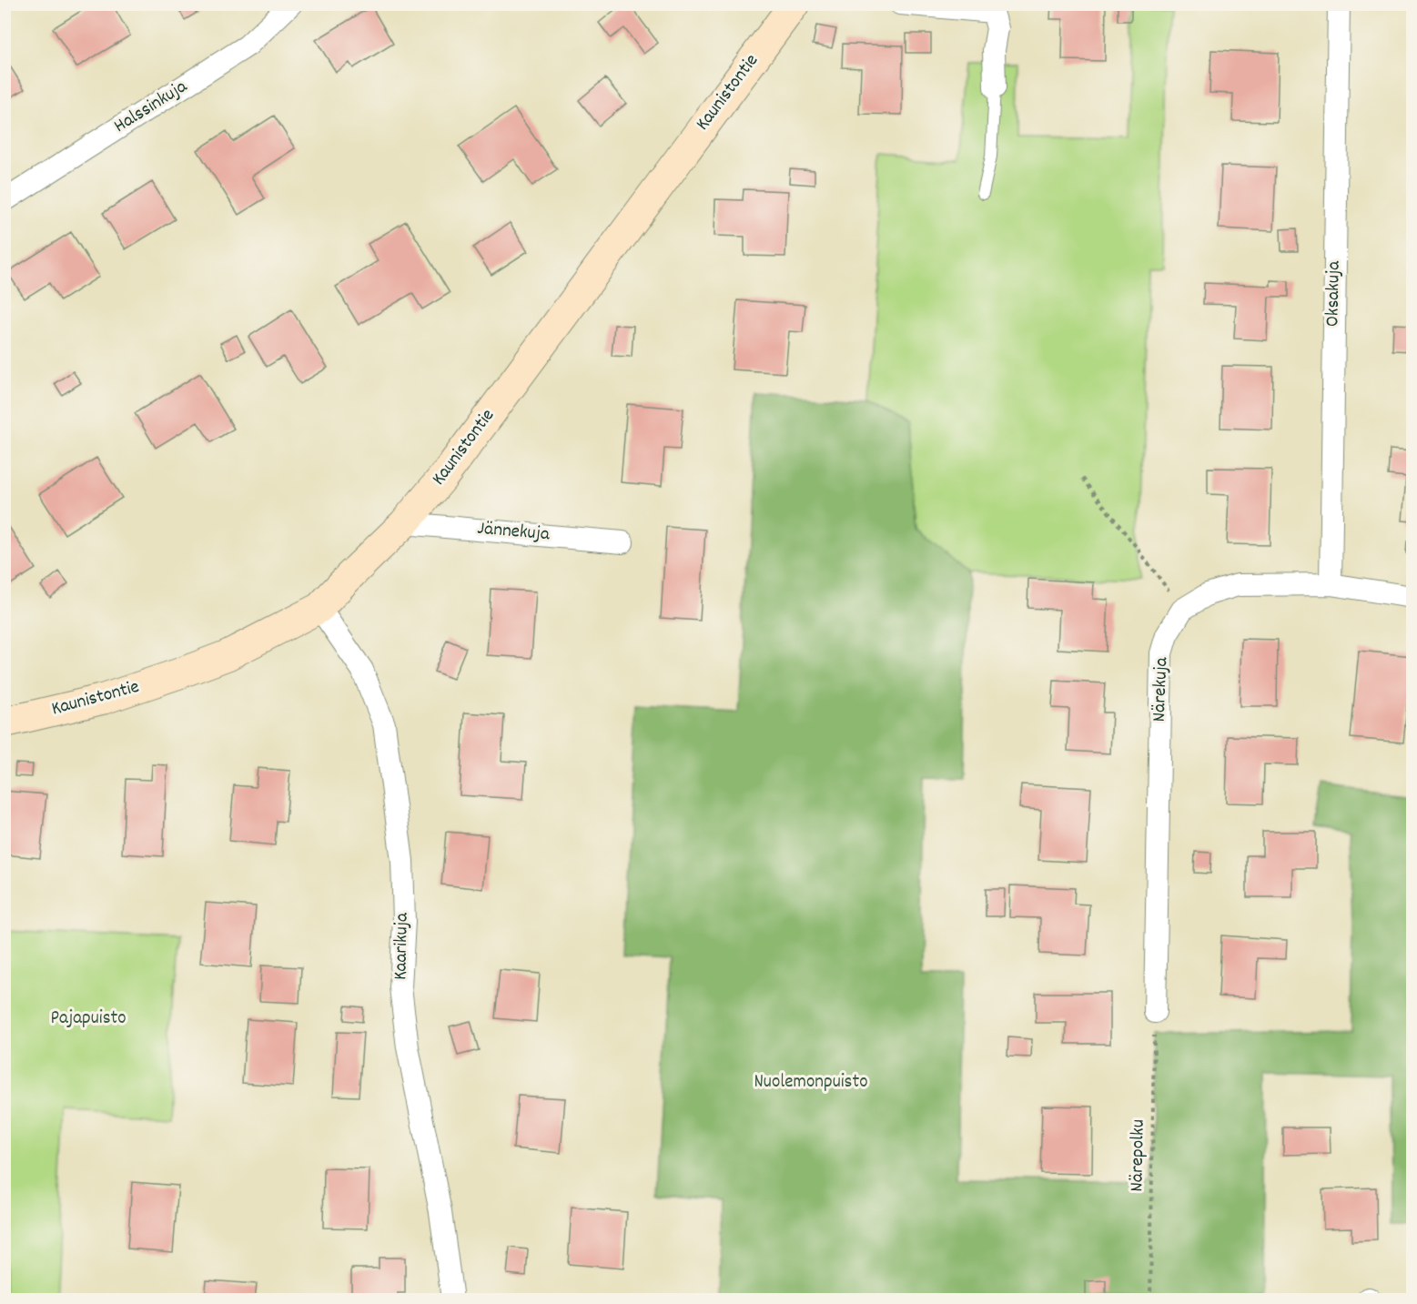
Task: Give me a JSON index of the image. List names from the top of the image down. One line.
{"streets":{"street":["Kaunistontie","Halssinkuja","Oksakuja","Jännekuja","Närekuja","Kaarikuja"],"path":["Närepolku"]},"crossings":[["Kaunistontie","Jännekuja"],["Kaunistontie","Kaarikuja"],["Oksakuja","Närekuja"],["Närekuja","Närepolku"]],"parks":["Pajapuisto","Nuolemonpuisto"]}
